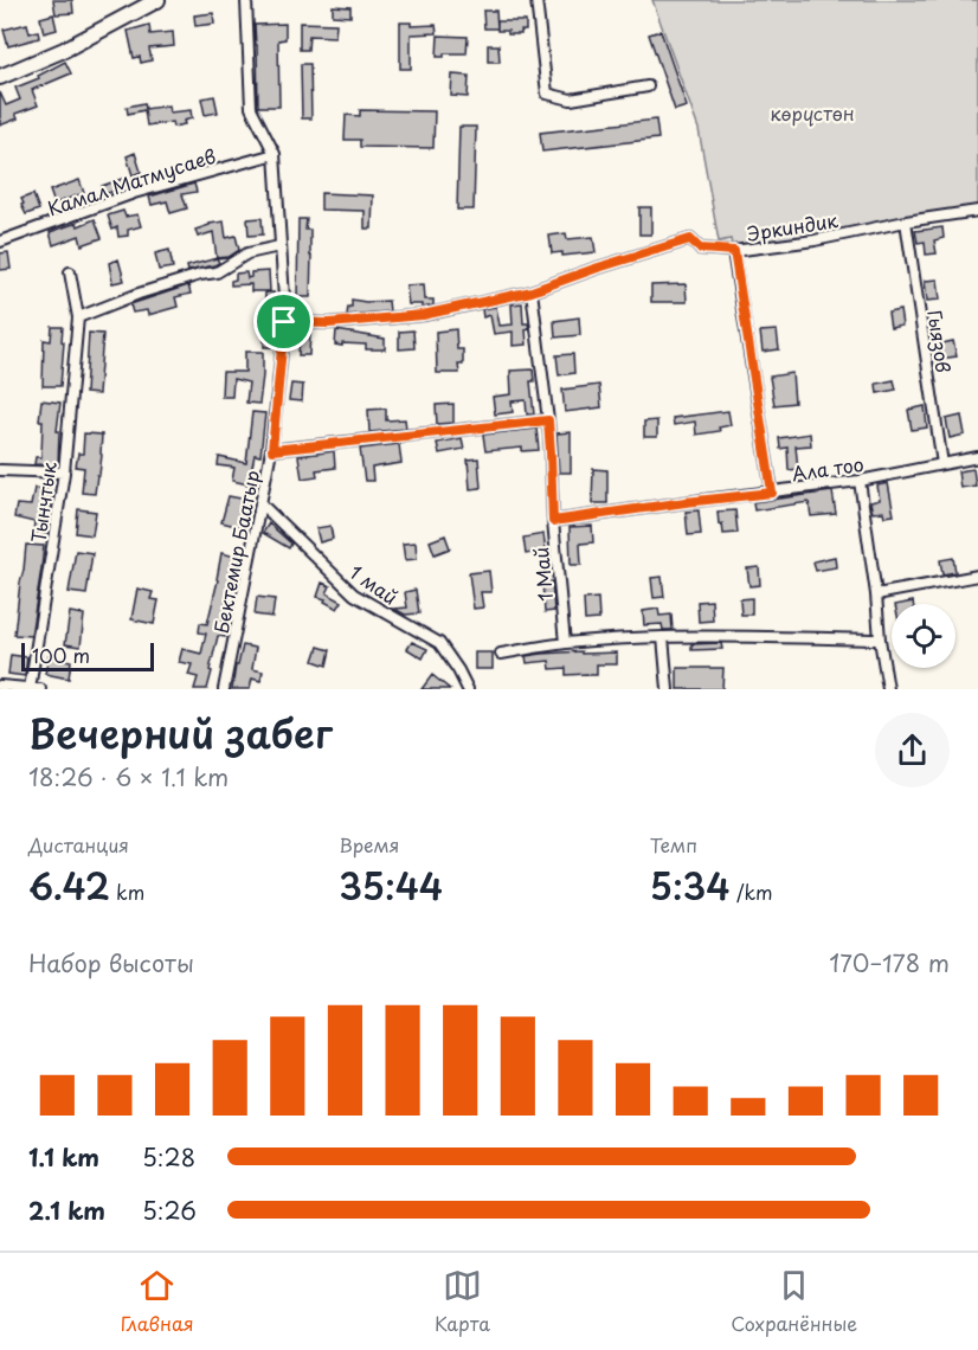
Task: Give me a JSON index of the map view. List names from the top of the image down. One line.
{"streets":{"street":["Камал Матмусаев","Эркиндик","Гыязов","Ала тоо","Тынчтык","Бектемир Баатыр","1 Май","1 май"]},"crossings":[["Камал Матмусаев","Бектемир Баатыр"],["Эркиндик","Гыязов"],["Эркиндик","Бектемир Баатыр"],["Эркиндик","1 Май"],["Гыязов","Ала тоо"],["Ала тоо","1 Май"],["Бектемир Баатыр","1 май"]],"parks":["көрүстөн"],"scale_bar":"100 m","page":{"scale":"100 m","heading":["Вечерний забег","18:26 · 6 × 1.1 km"],"stats":[["Дистанция","6.42 km"],["Время","35:44"],["Темп","5:34 /km"]],"chart":["Набор высоты","170–178 m"],"list":[{"name":"1.1 km","note":"5:28"},{"name":"2.1 km","note":"5:26"}],"tabs":["Главная","Карта","Сохранённые"]}}
